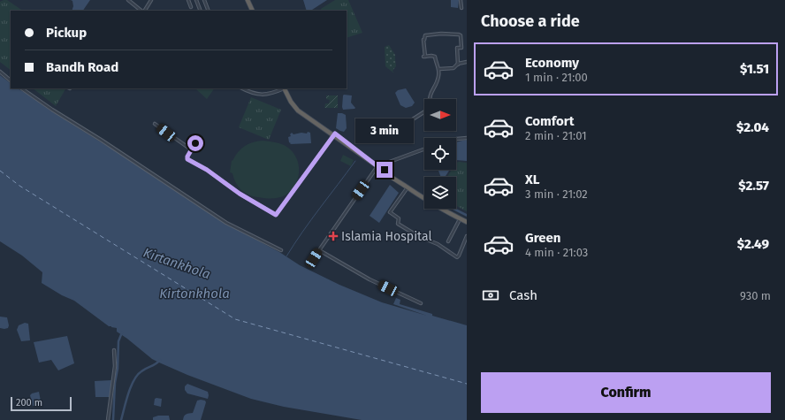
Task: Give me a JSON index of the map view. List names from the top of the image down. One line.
{"water":["Kirtankhola","Kirtonkhola"],"places":{"health":["Islamia Hospital"]},"scale_bar":"200 m","north":"right","page":{"heading":"Choose a ride","banner":["Pickup","Bandh Road"],"list":[{"name":"Economy","note":"1 min · 21:00","value":"$1.51"},{"name":"Comfort","note":"2 min · 21:01","value":"$2.04"},{"name":"XL","note":"3 min · 21:02","value":"$2.57"},{"name":"Green","note":"4 min · 21:03","value":"$2.49"}],"bubble":"3 min","pay":["Cash","930 m"],"buttons":"Confirm","scale":"200 m"}}
